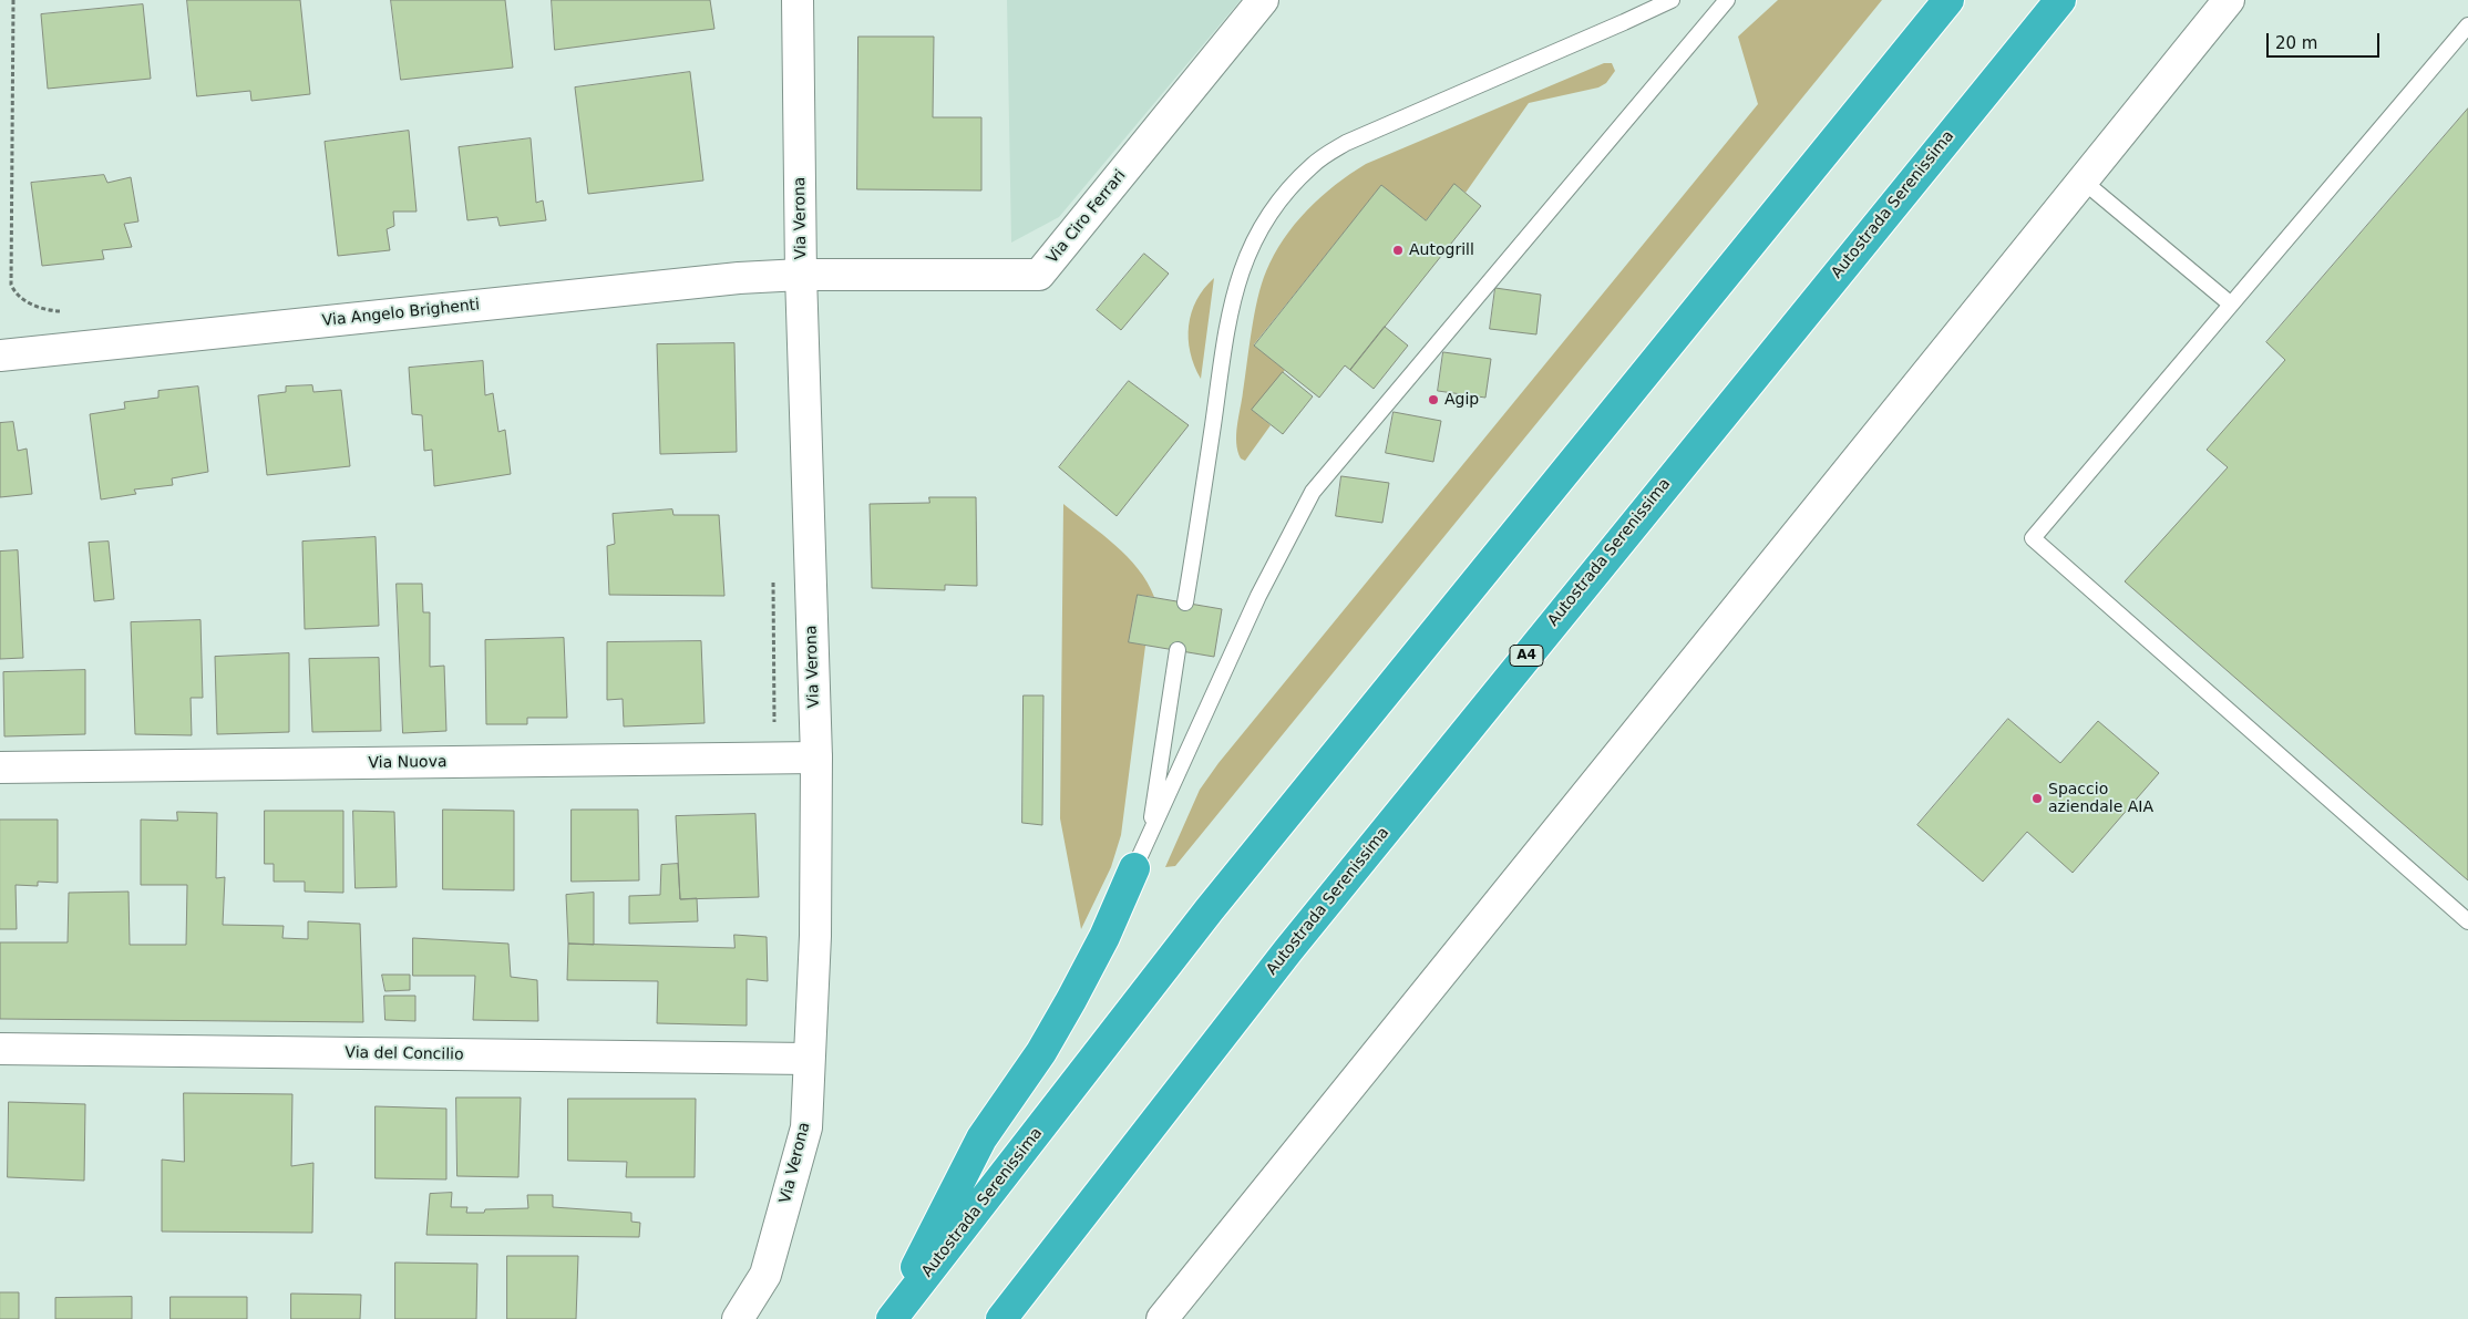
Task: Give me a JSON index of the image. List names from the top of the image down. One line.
{"streets":{"highway":["Autostrada Serenissima","A4"],"street":["Via Ciro Ferrari","Via Verona","Via Angelo Brighenti","Via Nuova","Via del Concilio"]},"crossings":[["Via Ciro Ferrari","Via Verona"],["Via Ciro Ferrari","Via Angelo Brighenti"],["Via Verona","Via Angelo Brighenti"],["Via Verona","Via Nuova"],["Via Verona","Via del Concilio"]],"places":["Autogrill","Agip","Spaccio aziendale AIA"],"scale_bar":"20 m"}
